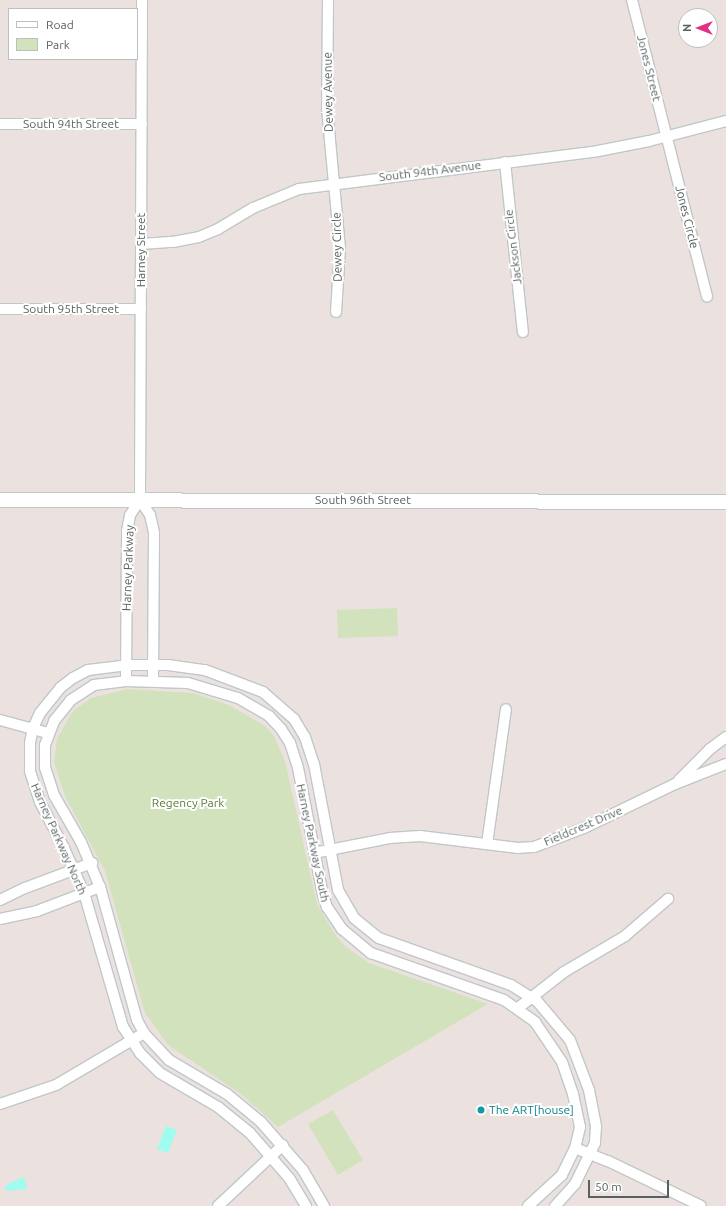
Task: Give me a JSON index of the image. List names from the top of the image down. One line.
{"streets":{"street":["Jones Street","Dewey Avenue","South 94th Street","South 94th Avenue","Jones Circle","Dewey Circle","Jackson Circle","Harney Street","South 95th Street","South 96th Street","Harney Parkway","Fieldcrest Drive","Harney Parkway North","Harney Parkway South"]},"crossings":[["Jones Street","South 94th Avenue"],["Jones Street","Jones Circle"],["Dewey Avenue","South 94th Avenue"],["Dewey Avenue","Dewey Circle"],["South 94th Street","Harney Street"],["South 94th Avenue","Jones Circle"],["South 94th Avenue","Dewey Circle"],["South 94th Avenue","Jackson Circle"],["South 94th Avenue","Harney Street"],["Harney Street","South 95th Street"],["Harney Street","South 96th Street"],["Harney Street","Harney Parkway"],["South 96th Street","Harney Parkway"],["Harney Parkway","Harney Parkway North"],["Harney Parkway","Harney Parkway South"],["Fieldcrest Drive","Harney Parkway South"],["Harney Parkway North","Harney Parkway South"]],"parks":["Regency Park"],"places":["The ART[house]"],"legend":["Road","Park"],"scale_bar":"50 m","north":"left"}
